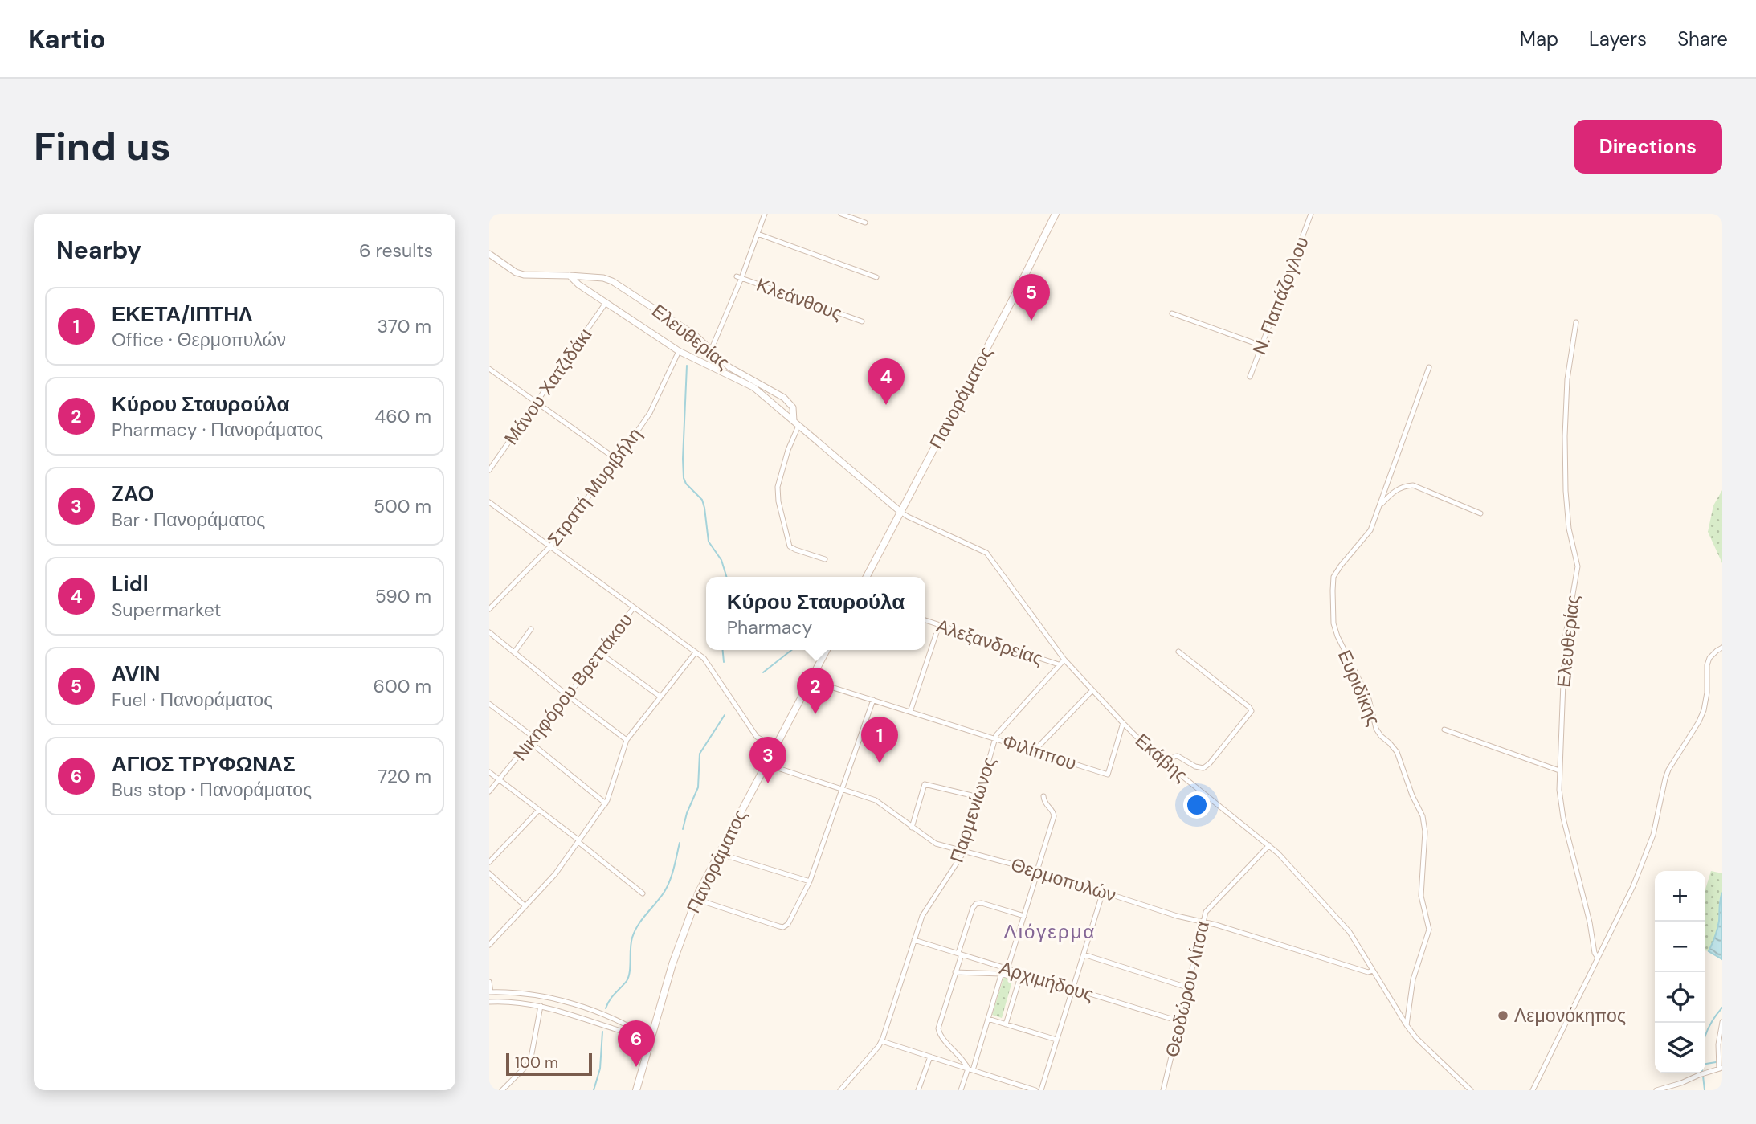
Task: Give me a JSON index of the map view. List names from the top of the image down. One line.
{"streets":{"main road":["Πανοράματος"],"street":["Ν. Παπάζογλου","Κλεάνθους","Ελευθερίας","Μάνου Χατζιδάκι","Στρατή Μυριβήλη","Αλεξανδρείας","Νικηφόρου Βρεττάκου","Ευριδίκης","Φιλίππου","Εκάβης","Παρμενίωνος","Θερμοπυλών","Αρχιμήδους","Θεοδώρου Λίτσα"]},"crossings":[["Ελευθερίας","Μάνου Χατζιδάκι"],["Ελευθερίας","Πανοράματος"],["Ελευθερίας","Στρατή Μυριβήλη"],["Ελευθερίας","Εκάβης"],["Πανοράματος","Φιλίππου"],["Πανοράματος","Εκάβης"],["Πανοράματος","Θερμοπυλών"],["Αλεξανδρείας","Παρμενίωνος"],["Ευριδίκης","Εκάβης"],["Φιλίππου","Εκάβης"],["Φιλίππου","Παρμενίωνος"],["Εκάβης","Παρμενίωνος"],["Εκάβης","Θερμοπυλών"],["Εκάβης","Θεοδώρου Λίτσα"],["Παρμενίωνος","Θερμοπυλών"],["Παρμενίωνος","Αρχιμήδους"],["Θερμοπυλών","Θεοδώρου Λίτσα"],["Αρχιμήδους","Θεοδώρου Λίτσα"]],"districts":["Λιόγερμα"],"places":["Λεμονόκηπος"],"scale_bar":"100 m","page":{"header":"Kartio","nav":["Map","Layers","Share"],"buttons":"Directions","title":"Find us","heading":["Nearby","6 results"],"pins":["5","4","2","1","3","6"],"list":[{"mark":"1","name":"ΕΚΕΤΑ/ΙΠΤΗΛ","note":"Office · Θερμοπυλών","value":"370 m"},{"mark":"2","name":"Κύρου Σταυρούλα","note":"Pharmacy · Πανοράματος","value":"460 m"},{"mark":"3","name":"ZAO","note":"Bar · Πανοράματος","value":"500 m"},{"mark":"4","name":"Lidl","note":"Supermarket","value":"590 m"},{"mark":"5","name":"AVIN","note":"Fuel · Πανοράματος","value":"600 m"},{"mark":"6","name":"ΑΓΙΟΣ ΤΡΥΦΩΝΑΣ","note":"Bus stop · Πανοράματος","value":"720 m"}],"popup":["Κύρου Σταυρούλα","Pharmacy"],"map_buttons":["+","−"],"scale":"100 m"}}
